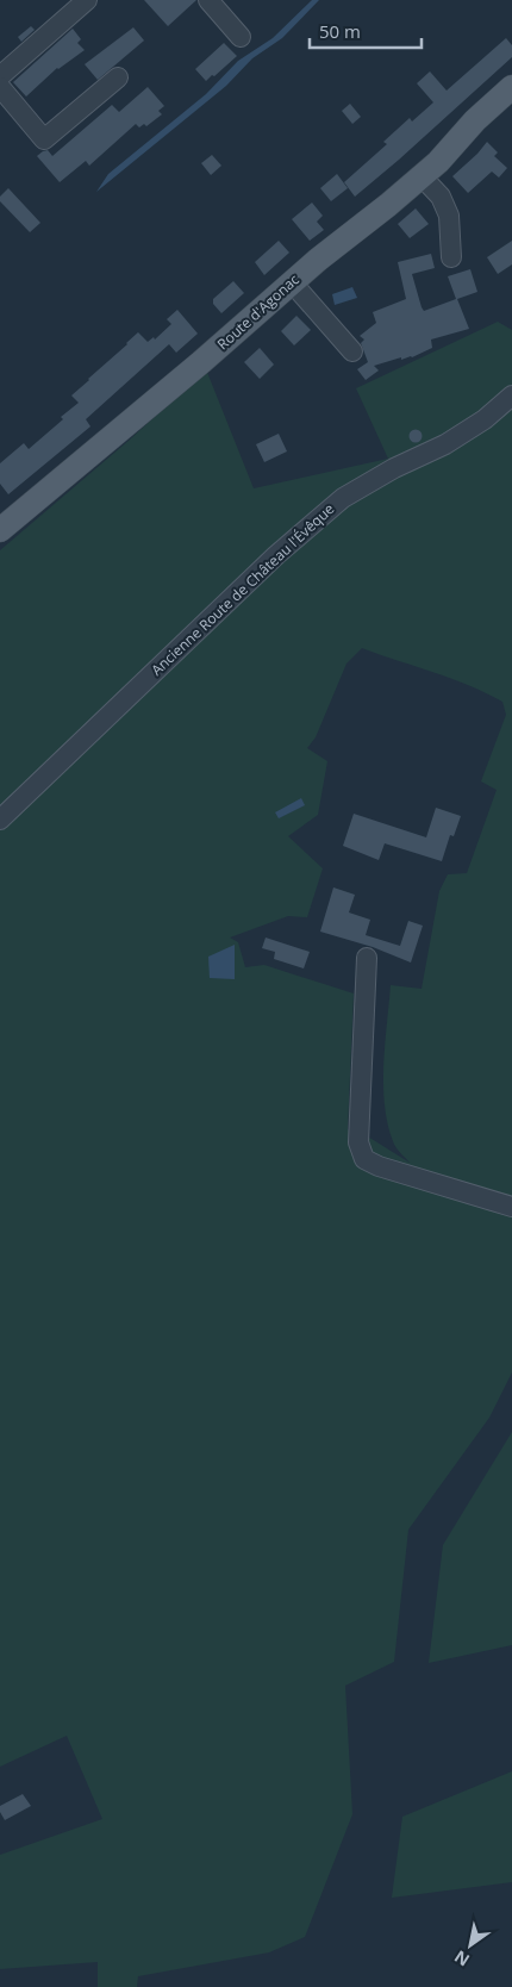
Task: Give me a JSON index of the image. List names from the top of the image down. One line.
{"streets":{"main road":["Route d'Agonac"],"street":["Ancienne Route de Château l'Évêque"]},"scale_bar":"50 m","north":"bottom left"}
